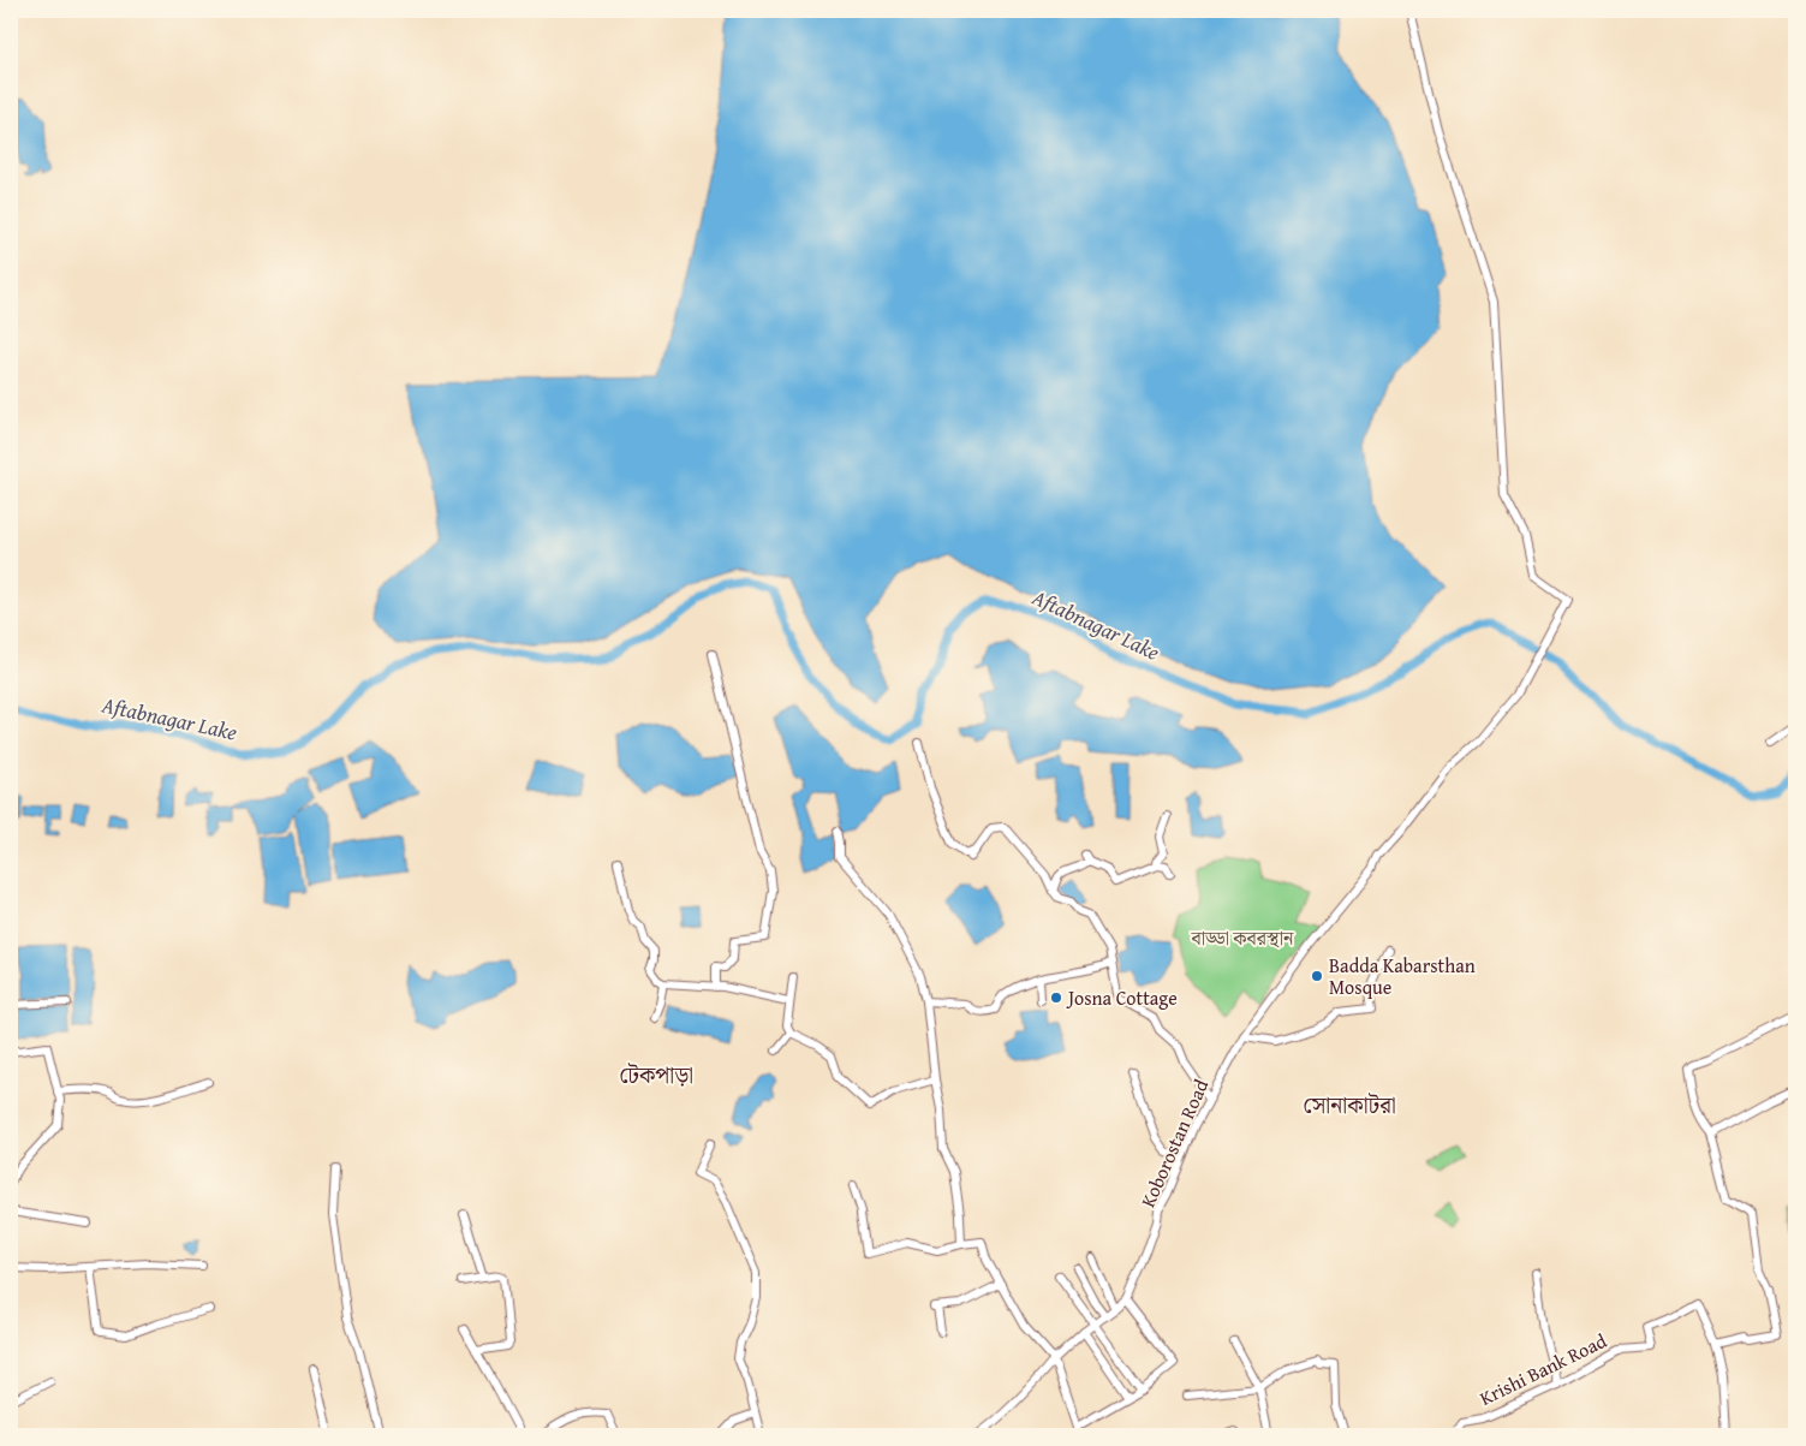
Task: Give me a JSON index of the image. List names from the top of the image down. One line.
{"streets":{"street":["Koborostan Road","Krishi Bank Road"]},"districts":["টেকপাড়া","সোনাকাটরা"],"water":["Aftabnagar Lake"],"parks":["বাড্ডা কবরস্থান"],"places":["Badda Kabarsthan Mosque","Josna Cottage"]}
